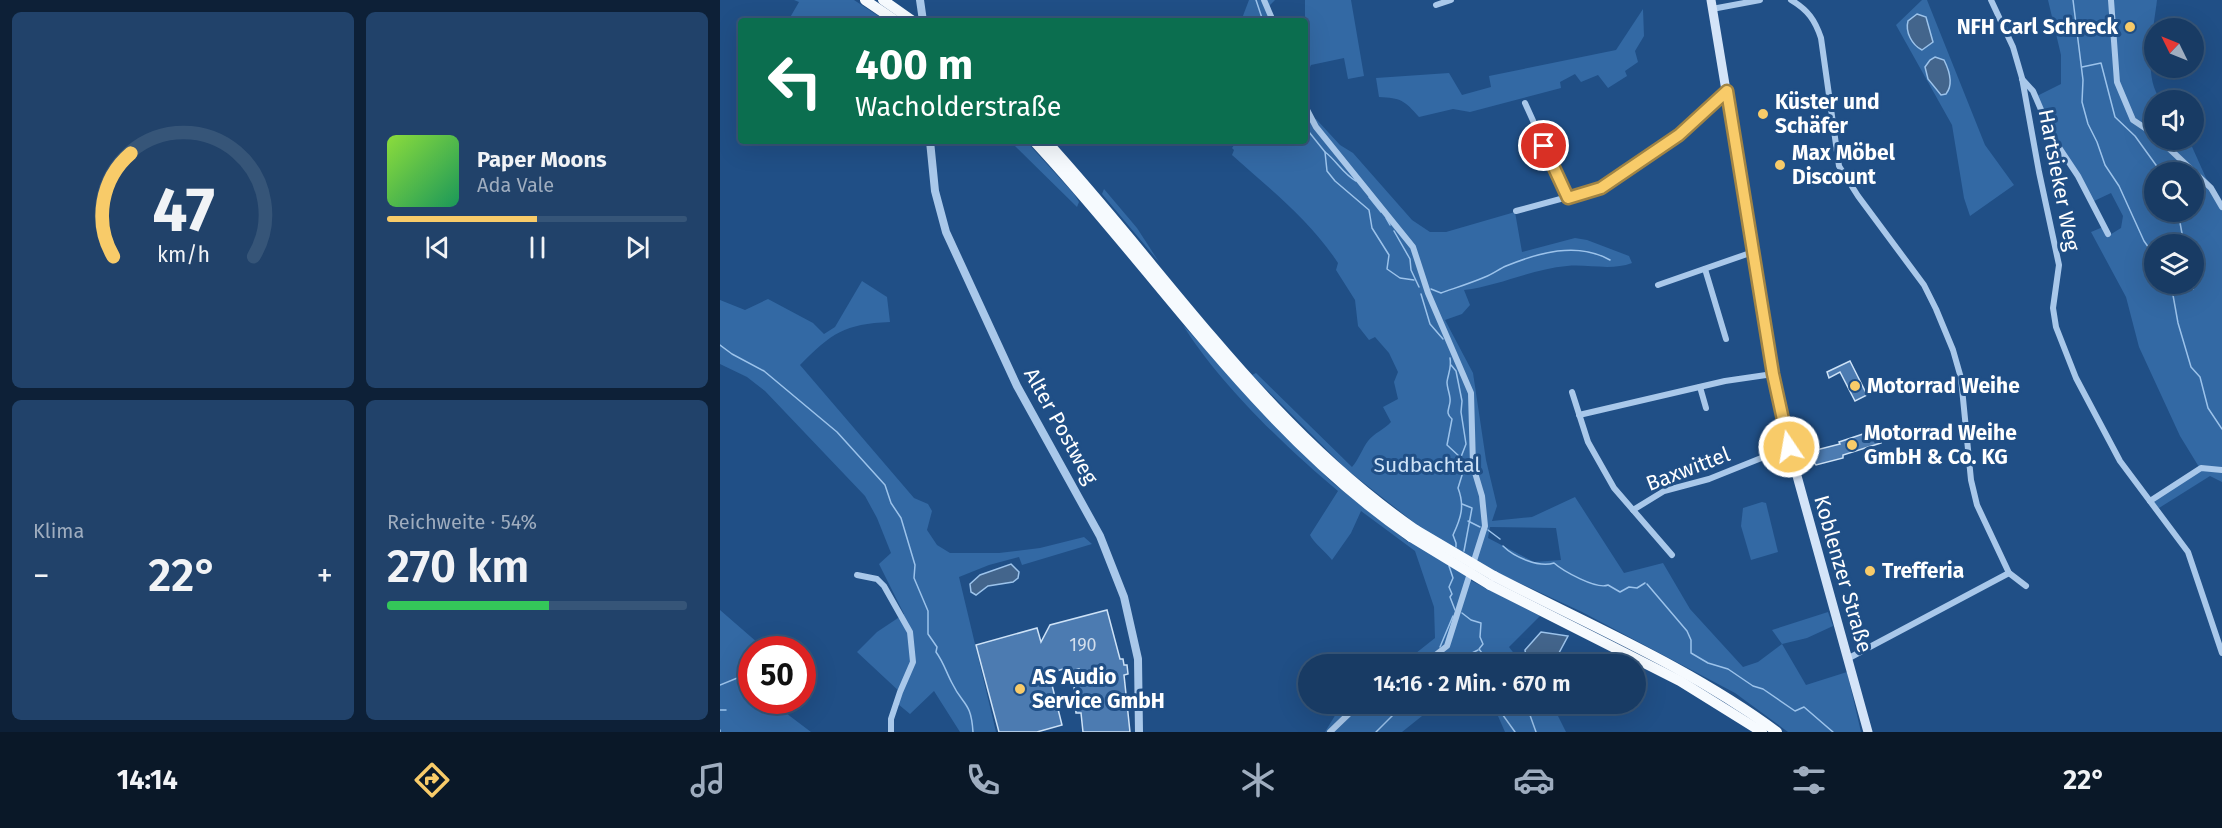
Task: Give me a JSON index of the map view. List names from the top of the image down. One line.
{"streets":{"main road":["Koblenzer Straße"],"street":["Hartsieker Weg","Alter Postweg","Baxwittel"]},"crossings":[["Baxwittel","Koblenzer Straße"]],"parks":["Sudbachtal"],"places":["NFH Carl Schreck","Küster und Schäfer","Max Möbel Discount","Motorrad Weihe","Motorrad Weihe GmbH & Co. KG","Trefferia","AS Audio Service GmbH"],"house_numbers":["190"],"north":"top left","page":{"turn":["400 m","Wacholderstraße"],"song":["Paper Moons","Ada Vale"],"tile":["Klima",["Reichweite · 54%","270 km"]],"heat":["−","22°","+"],"limit":"50","trip":"14:16 · 2 Min. · 670 m","tabs":["14:14","22°"],"gauge":["47","km/h"]}}
